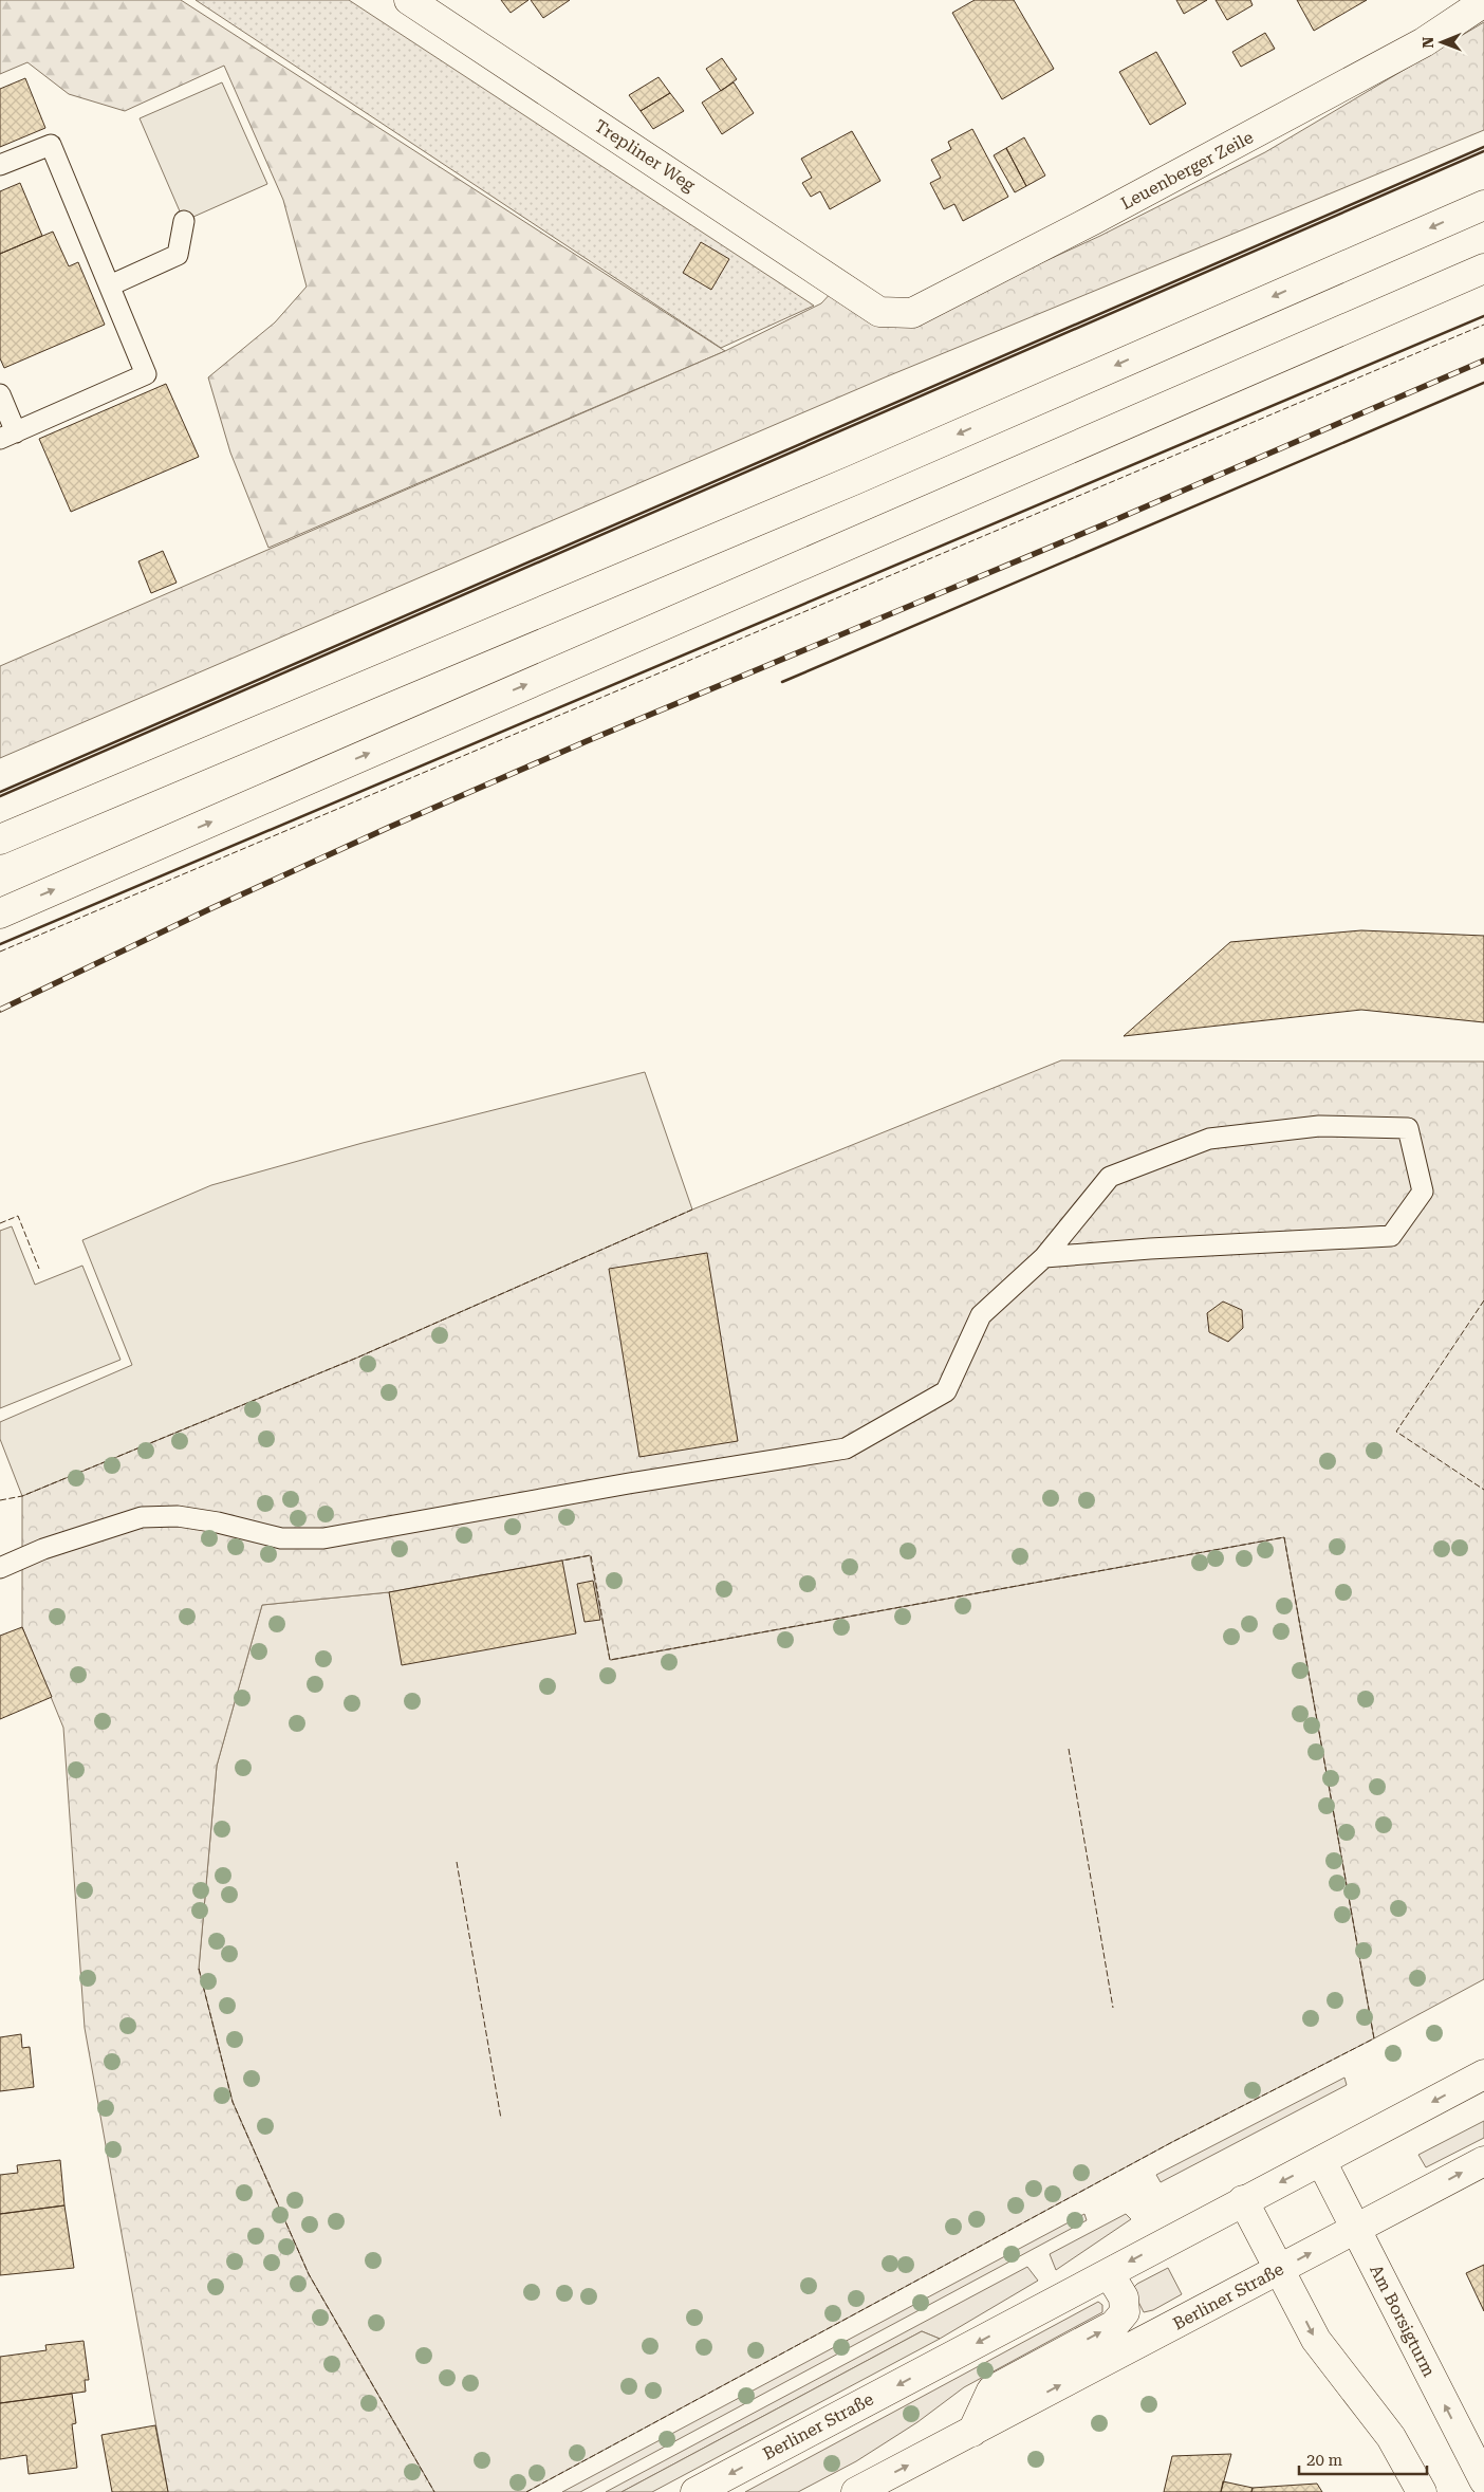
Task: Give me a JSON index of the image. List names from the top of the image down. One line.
{"streets":{"main road":["Trepliner Weg","Leuenberger Zeile","Berliner Straße","Am Borsigturm"]},"crossings":[["Trepliner Weg","Leuenberger Zeile"],["Berliner Straße","Am Borsigturm"]],"scale_bar":"20 m","north":"left"}
